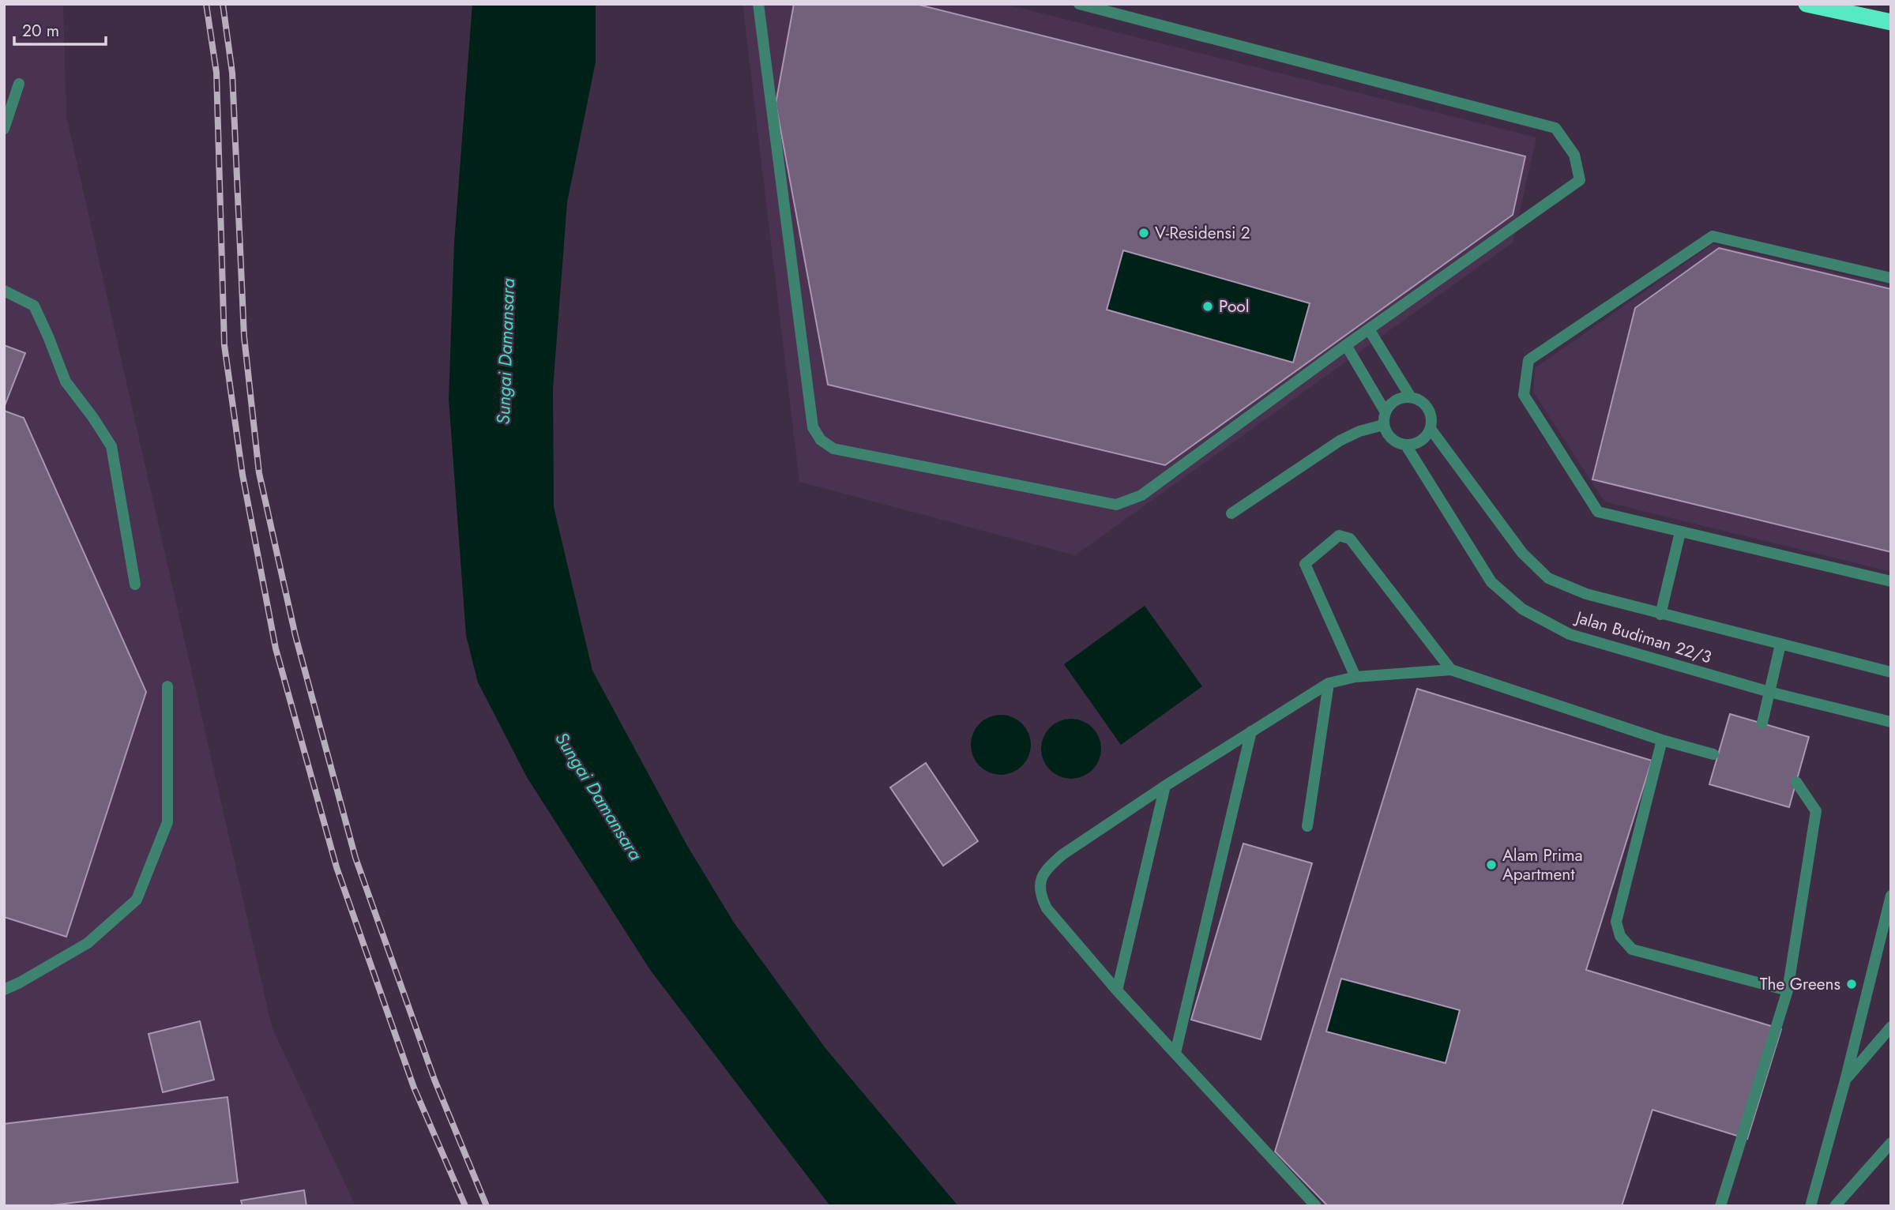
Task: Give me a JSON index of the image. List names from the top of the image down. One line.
{"streets":{"street":["Jalan Budiman 22/3"]},"water":["Sungai Damansara"],"places":["V-Residensi 2","Pool","Alam Prima Apartment","The Greens"],"scale_bar":"20 m"}
